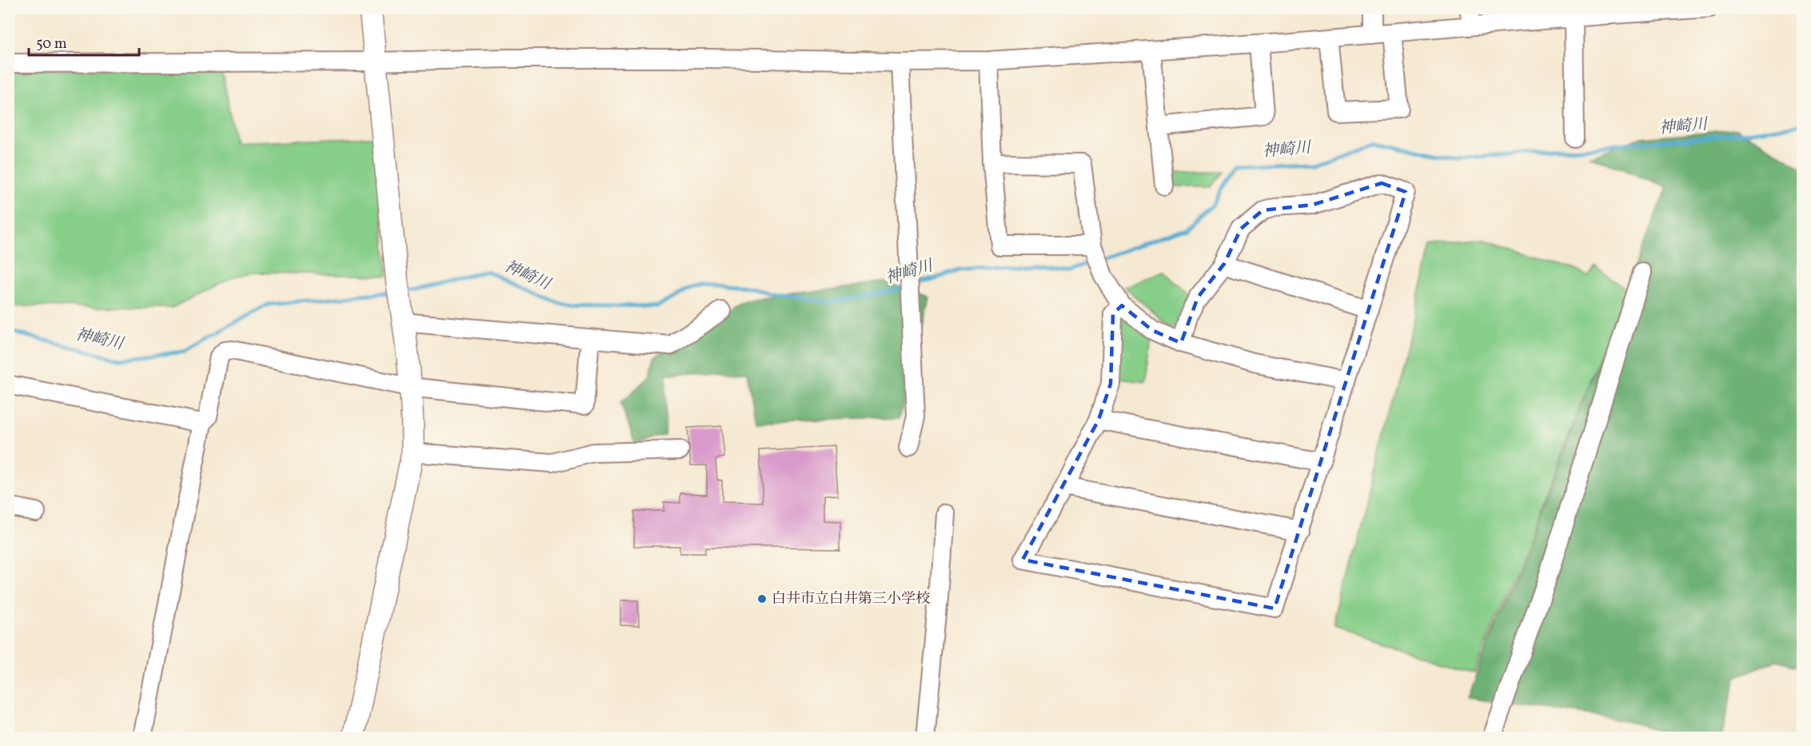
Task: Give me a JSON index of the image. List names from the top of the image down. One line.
{"water":["神崎川"],"places":["白井市立白井第三小学校"],"scale_bar":"50 m"}
